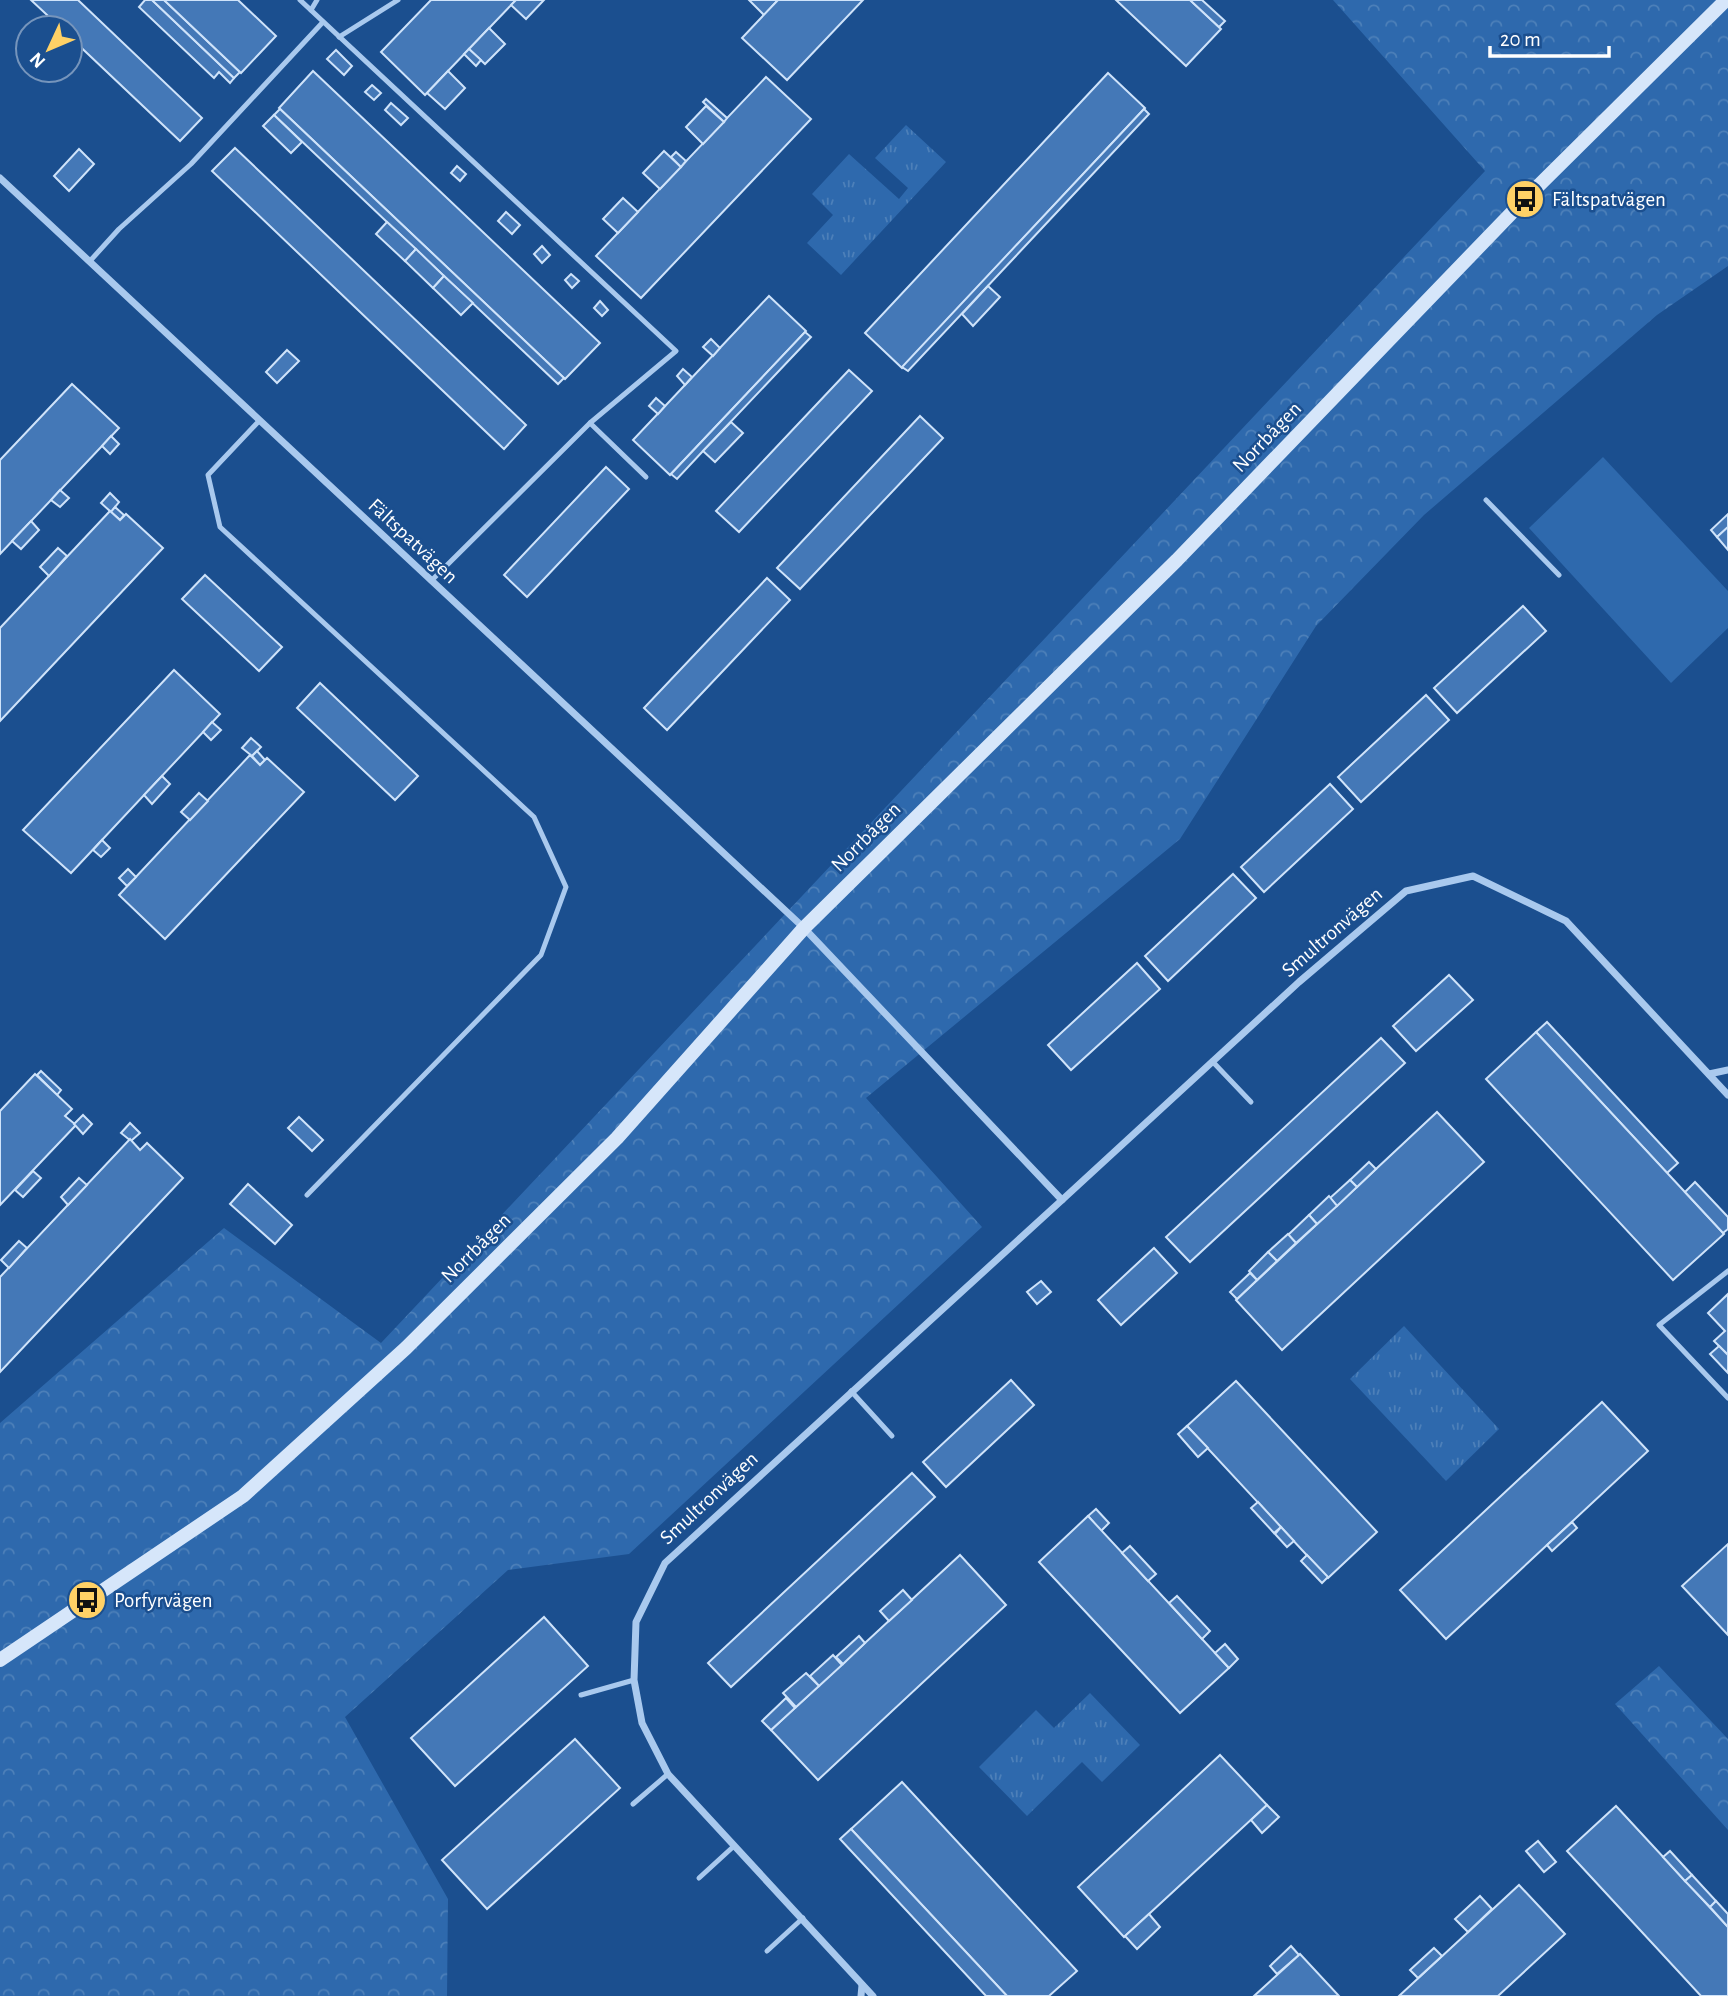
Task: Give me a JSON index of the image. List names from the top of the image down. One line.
{"streets":{"street":["Norrbågen","Fältspatvägen","Smultronvägen"]},"crossings":[["Norrbågen","Fältspatvägen"]],"places":{"bus stop":["Fältspatvägen","Porfyrvägen"]},"scale_bar":"20 m","north":"bottom left"}
